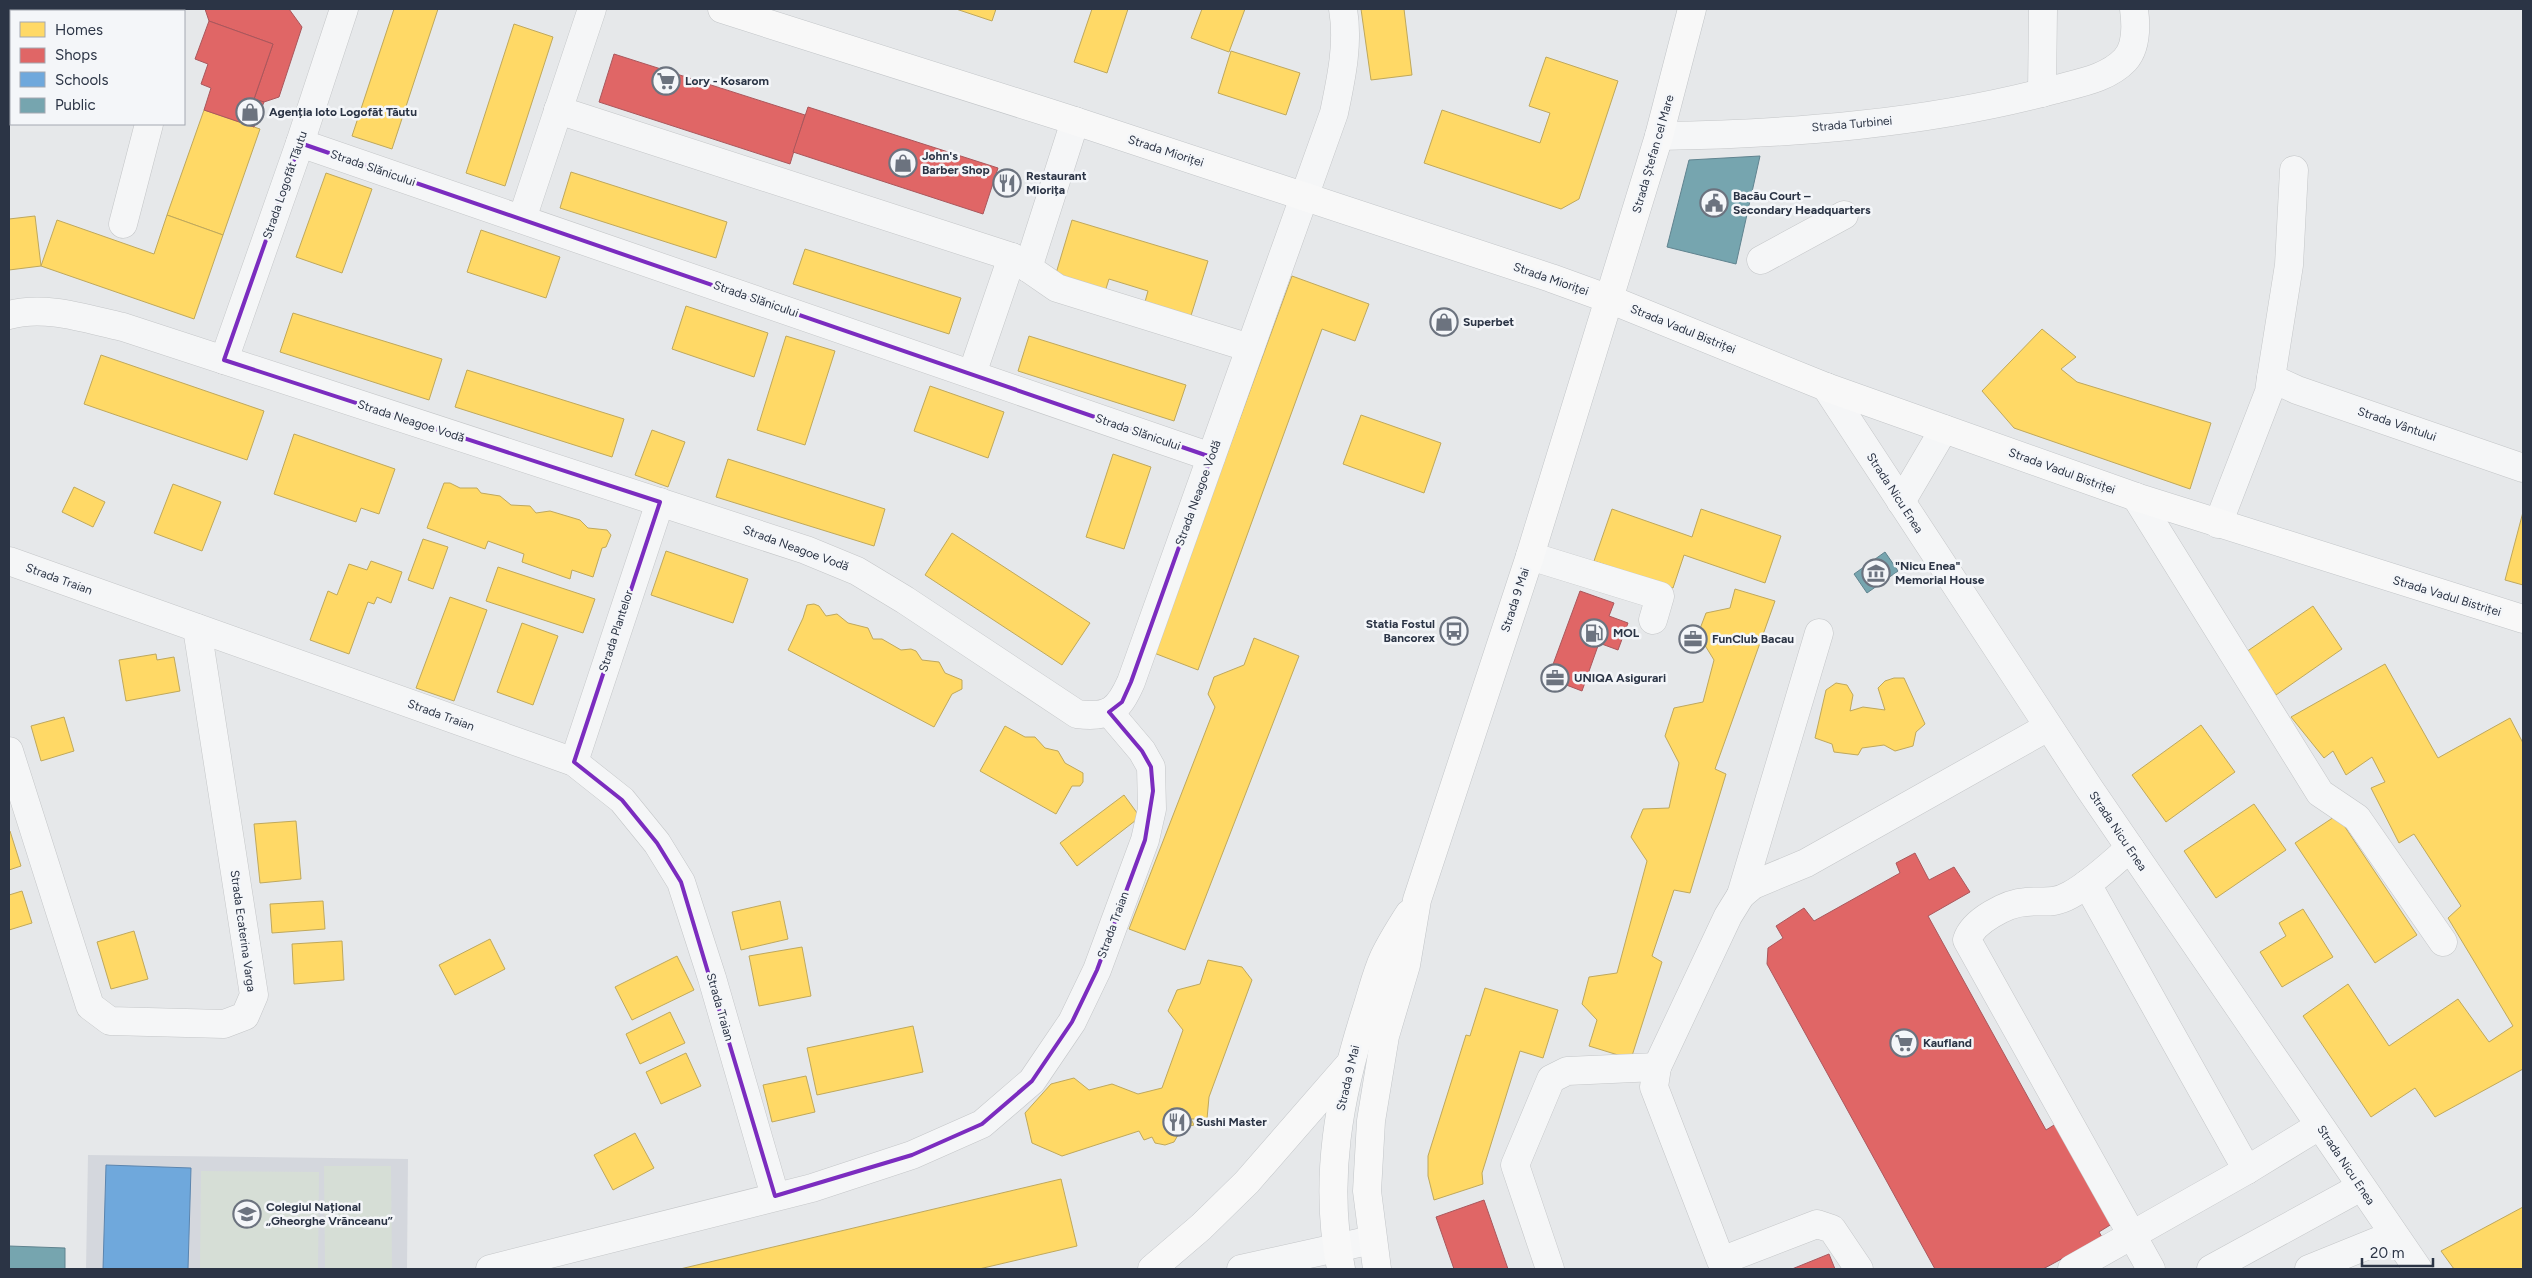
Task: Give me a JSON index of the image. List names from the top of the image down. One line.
{"streets":{"main road":["Strada Mioriței","Strada Ștefan cel Mare","Strada Vadul Bistriței","Strada 9 Mai"],"street":["Strada Turbinei","Strada Slănicului","Strada Logofăt Tăutu","Strada Neagoe Vodă","Strada Vântului","Strada Nicu Enea","Strada Traian","Strada Plantelor","Strada Ecaterina Varga"]},"crossings":[["Strada Turbinei","Strada Ștefan cel Mare"],["Strada Mioriței","Strada Ștefan cel Mare"],["Strada Mioriței","Strada Vadul Bistriței"],["Strada Mioriței","Strada Neagoe Vodă"],["Strada Mioriței","Strada 9 Mai"],["Strada Ștefan cel Mare","Strada Vadul Bistriței"],["Strada Ștefan cel Mare","Strada 9 Mai"],["Strada Slănicului","Strada Logofăt Tăutu"],["Strada Slănicului","Strada Neagoe Vodă"],["Strada Logofăt Tăutu","Strada Neagoe Vodă"],["Strada Vadul Bistriței","Strada Nicu Enea"],["Strada Vadul Bistriței","Strada 9 Mai"],["Strada Neagoe Vodă","Strada Traian"],["Strada Neagoe Vodă","Strada Plantelor"],["Strada Traian","Strada Plantelor"],["Strada Traian","Strada Ecaterina Varga"]],"places":{"supermarket":["Lory - Kosarom","Kaufland"],"shop":["Agenția loto Logofăt Tăutu","John's Barber Shop","Superbet"],"restaurant":["Restaurant Miorița","Sushi Master"],"public building":["Bacău Court – Secondary Headquarters"],"museum":["\"Nicu Enea\" Memorial House"],"bus stop":["Statia Fostul Bancorex"],"fuel station":["MOL"],"office":["FunClub Bacau","UNIQA Asigurari"],"school or university":["Colegiul Național „Gheorghe Vrănceanu”"]},"legend":["Homes","Shops","Schools","Public"],"scale_bar":"20 m"}
